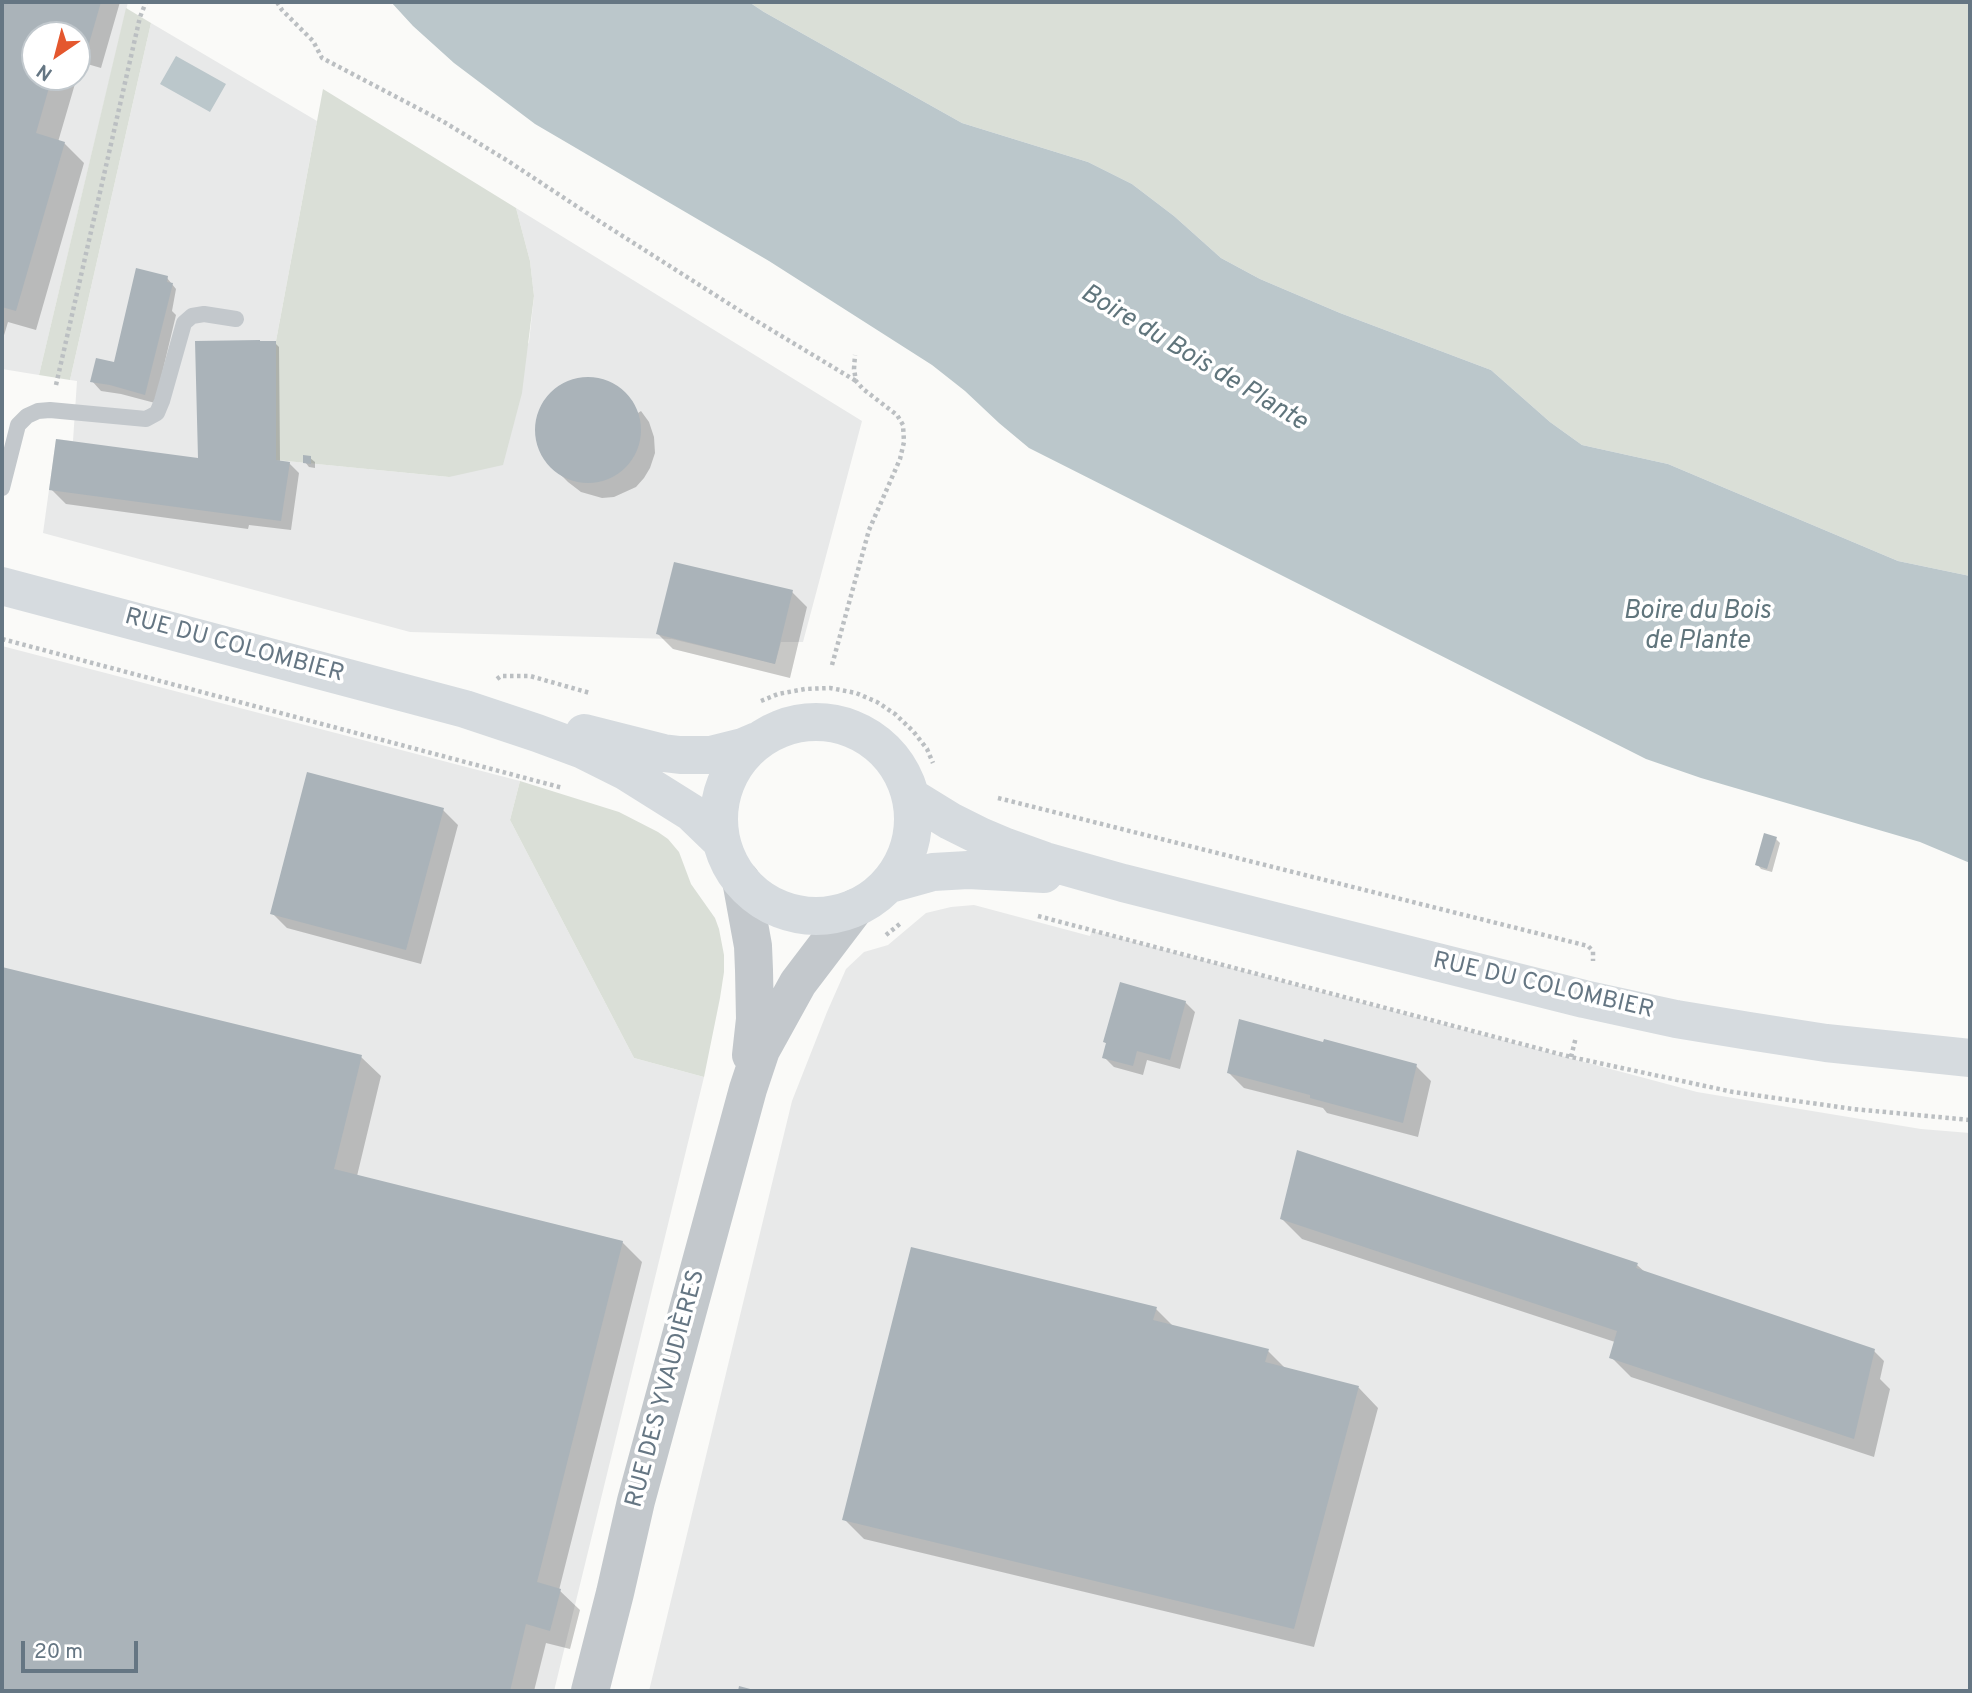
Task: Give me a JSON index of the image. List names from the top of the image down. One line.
{"streets":{"main road":["RUE DU COLOMBIER"],"street":["RUE DES YVAUDIÈRES"]},"crossings":[["RUE DU COLOMBIER","RUE DES YVAUDIÈRES"]],"water":["Boire du Bois de Plante"],"scale_bar":"20 m","north":"bottom left"}
